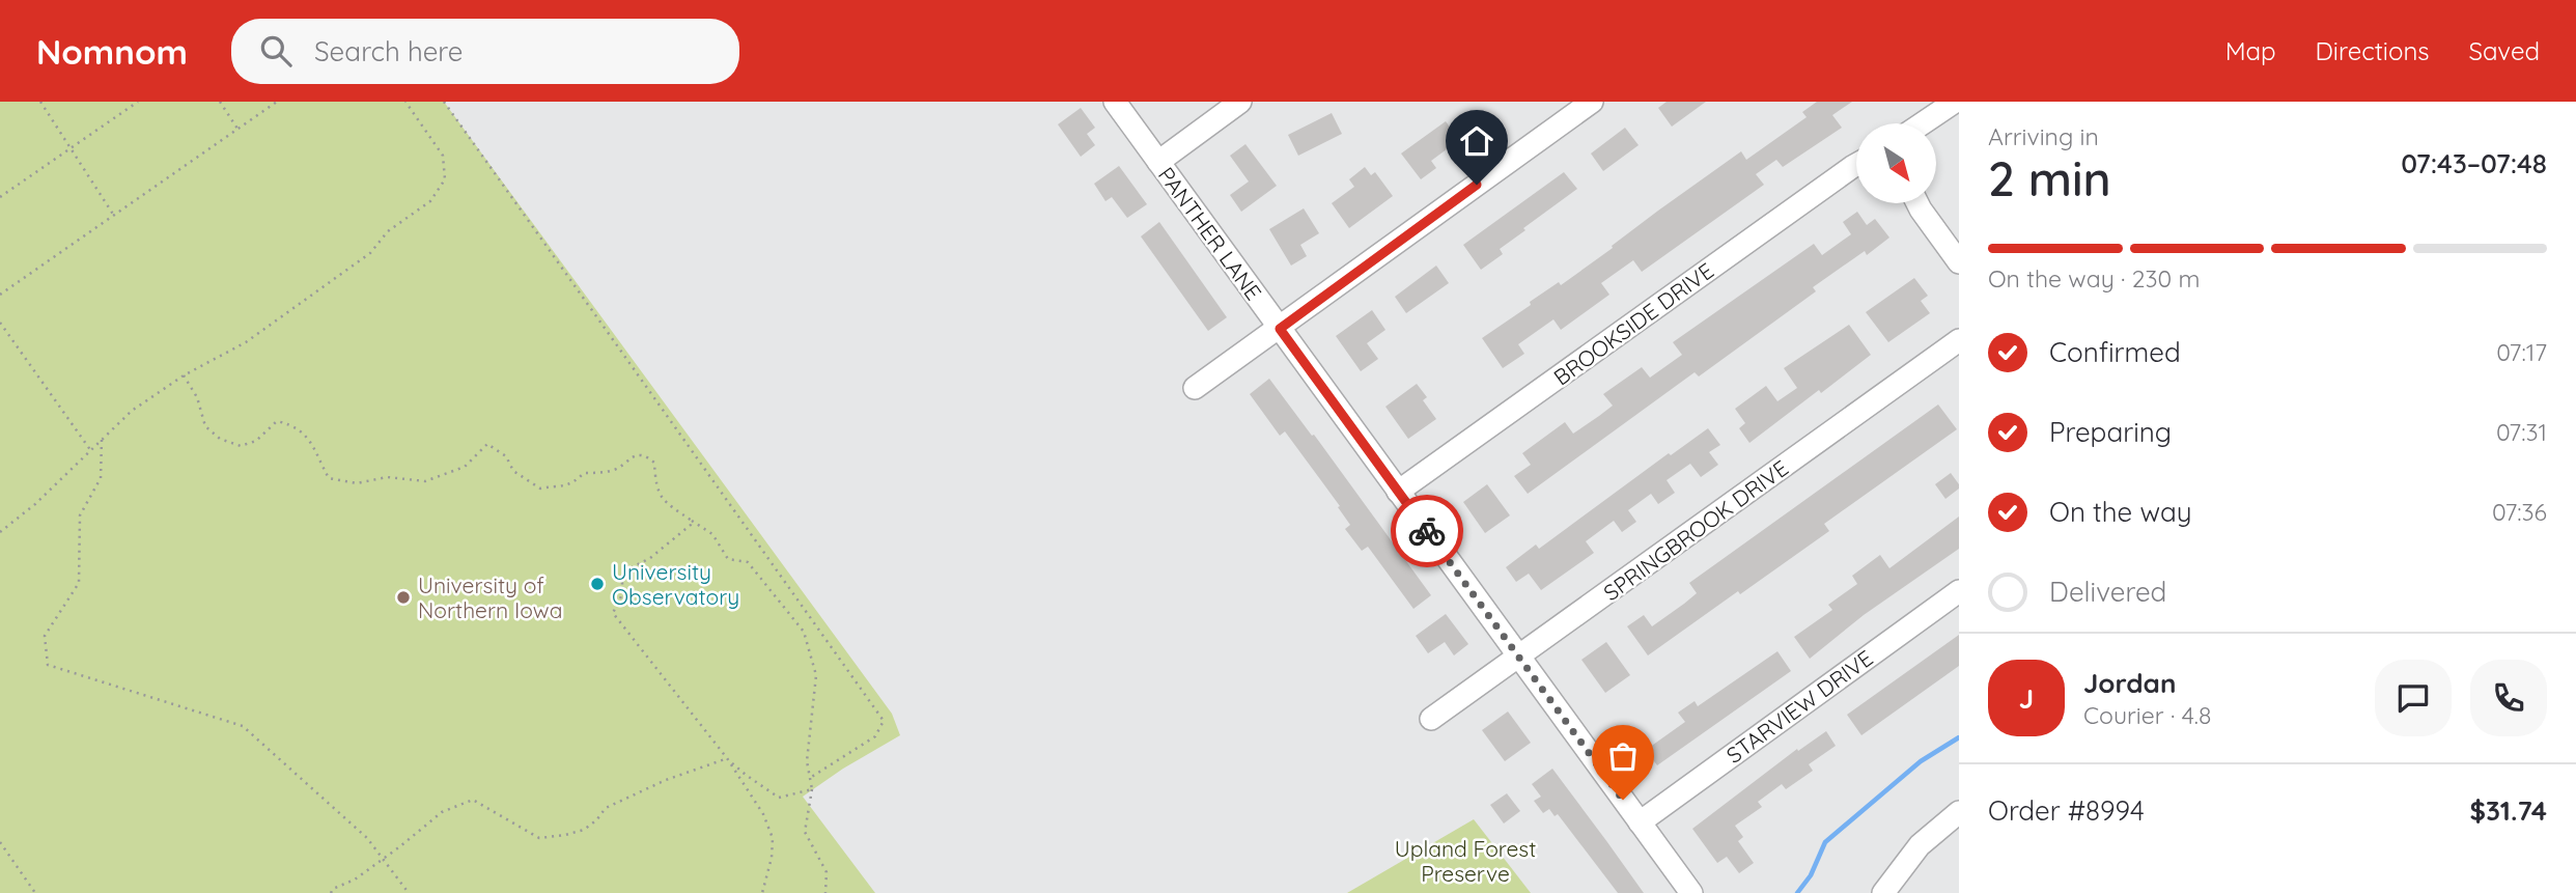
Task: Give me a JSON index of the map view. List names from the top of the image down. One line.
{"streets":{"street":["PANTHER LANE","BROOKSIDE DRIVE","SPRINGBROOK DRIVE","STARVIEW DRIVE"]},"crossings":[["PANTHER LANE","BROOKSIDE DRIVE"],["PANTHER LANE","SPRINGBROOK DRIVE"],["PANTHER LANE","STARVIEW DRIVE"]],"parks":["Upland Forest Preserve"],"places":["University Observatory","University of Northern Iowa"],"north":"bottom right","page":{"header":"Nomnom","search":"Search here","nav":["Map","Directions","Saved"],"heading":["2 min","Arriving in","07:43–07:48"],"panel":["Jordan","Courier · 4.8","Order #8994","$31.74"],"bar":"On the way · 230 m","list":[["Confirmed","07:17"],["Preparing","07:31"],["On the way","07:36"],"Delivered"],"round":"J"}}
